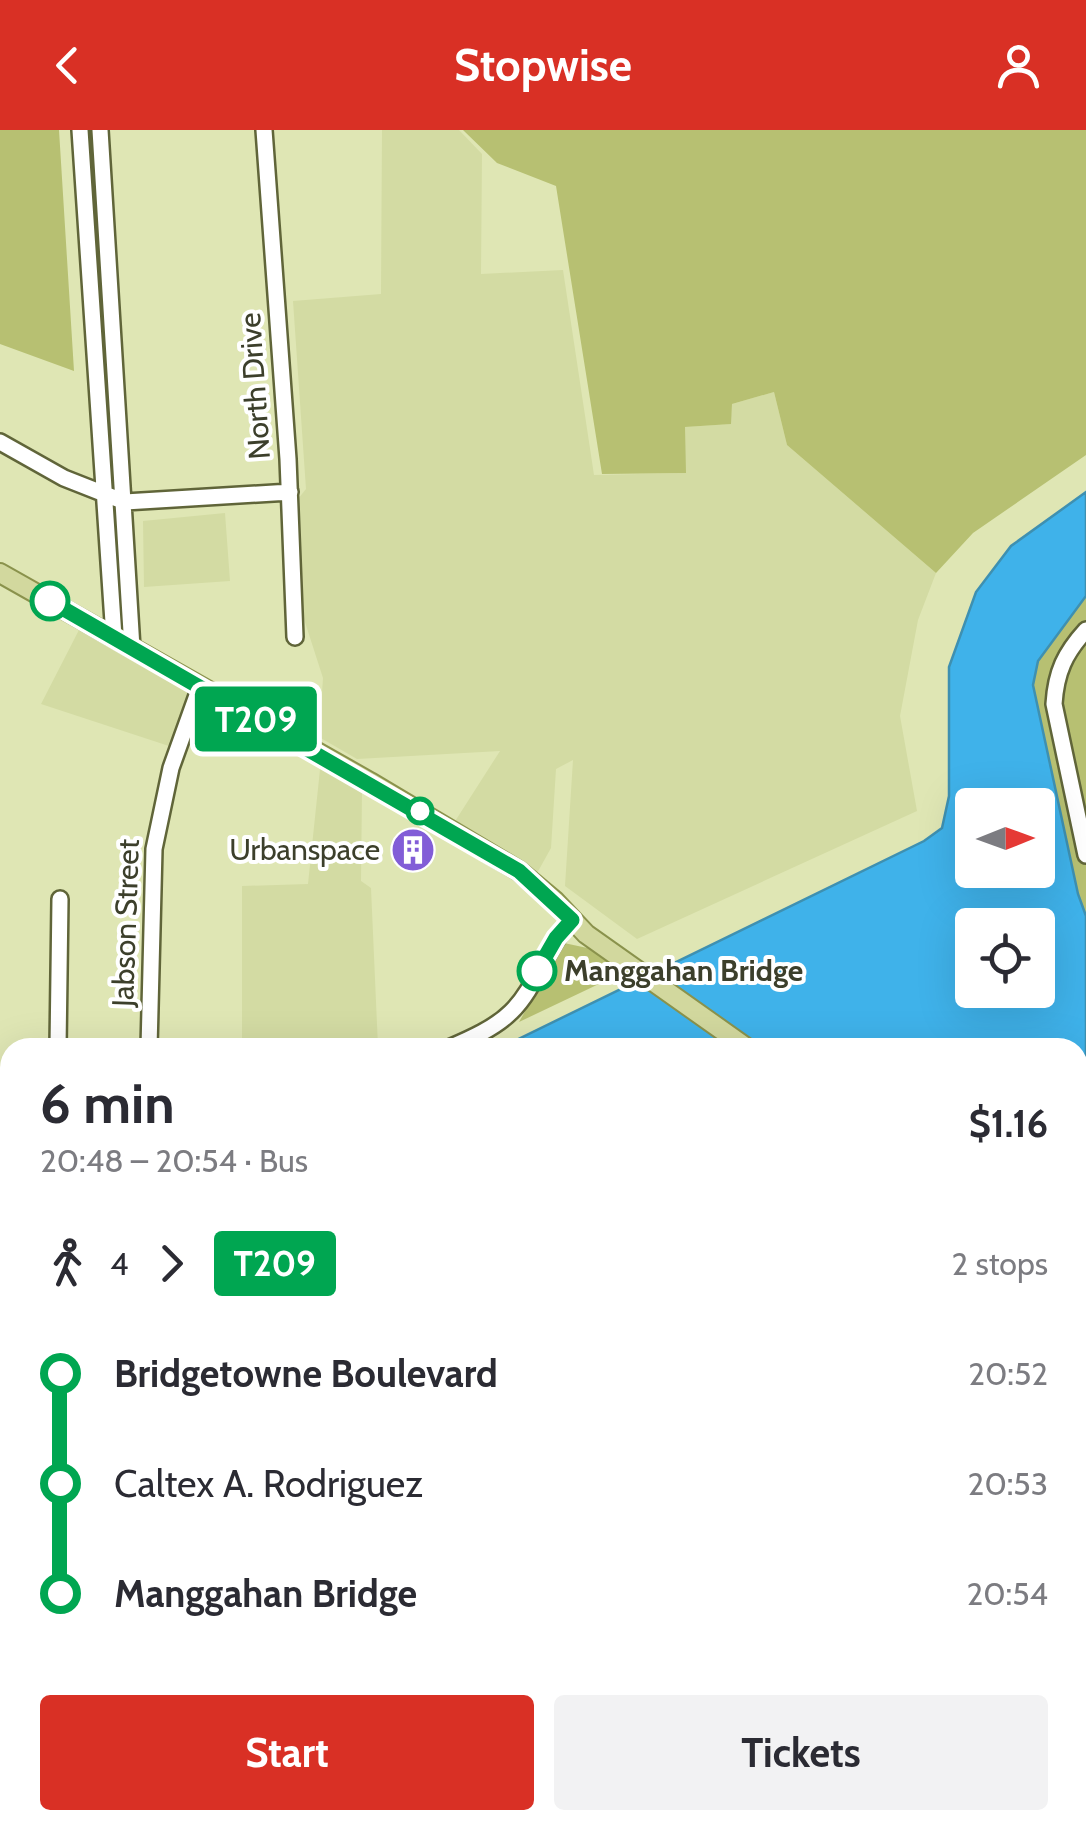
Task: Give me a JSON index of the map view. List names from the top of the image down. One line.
{"streets":{"street":["North Drive","Jabson Street"]},"places":{"building":["Urbanspace"],"other":["Manggahan Bridge"]},"lines":["bus line T209"],"north":"right","page":{"header":"Stopwise","on_map":"T209","heading":["6 min","20:48 – 20:54 · Bus","$1.16"],"legs":["4","T209","2 stops"],"list":[{"name":"Bridgetowne Boulevard","value":"20:52"},{"name":"Caltex A. Rodriguez","value":"20:53"},{"name":"Manggahan Bridge","value":"20:54"}],"buttons":["Start","Tickets"]}}
